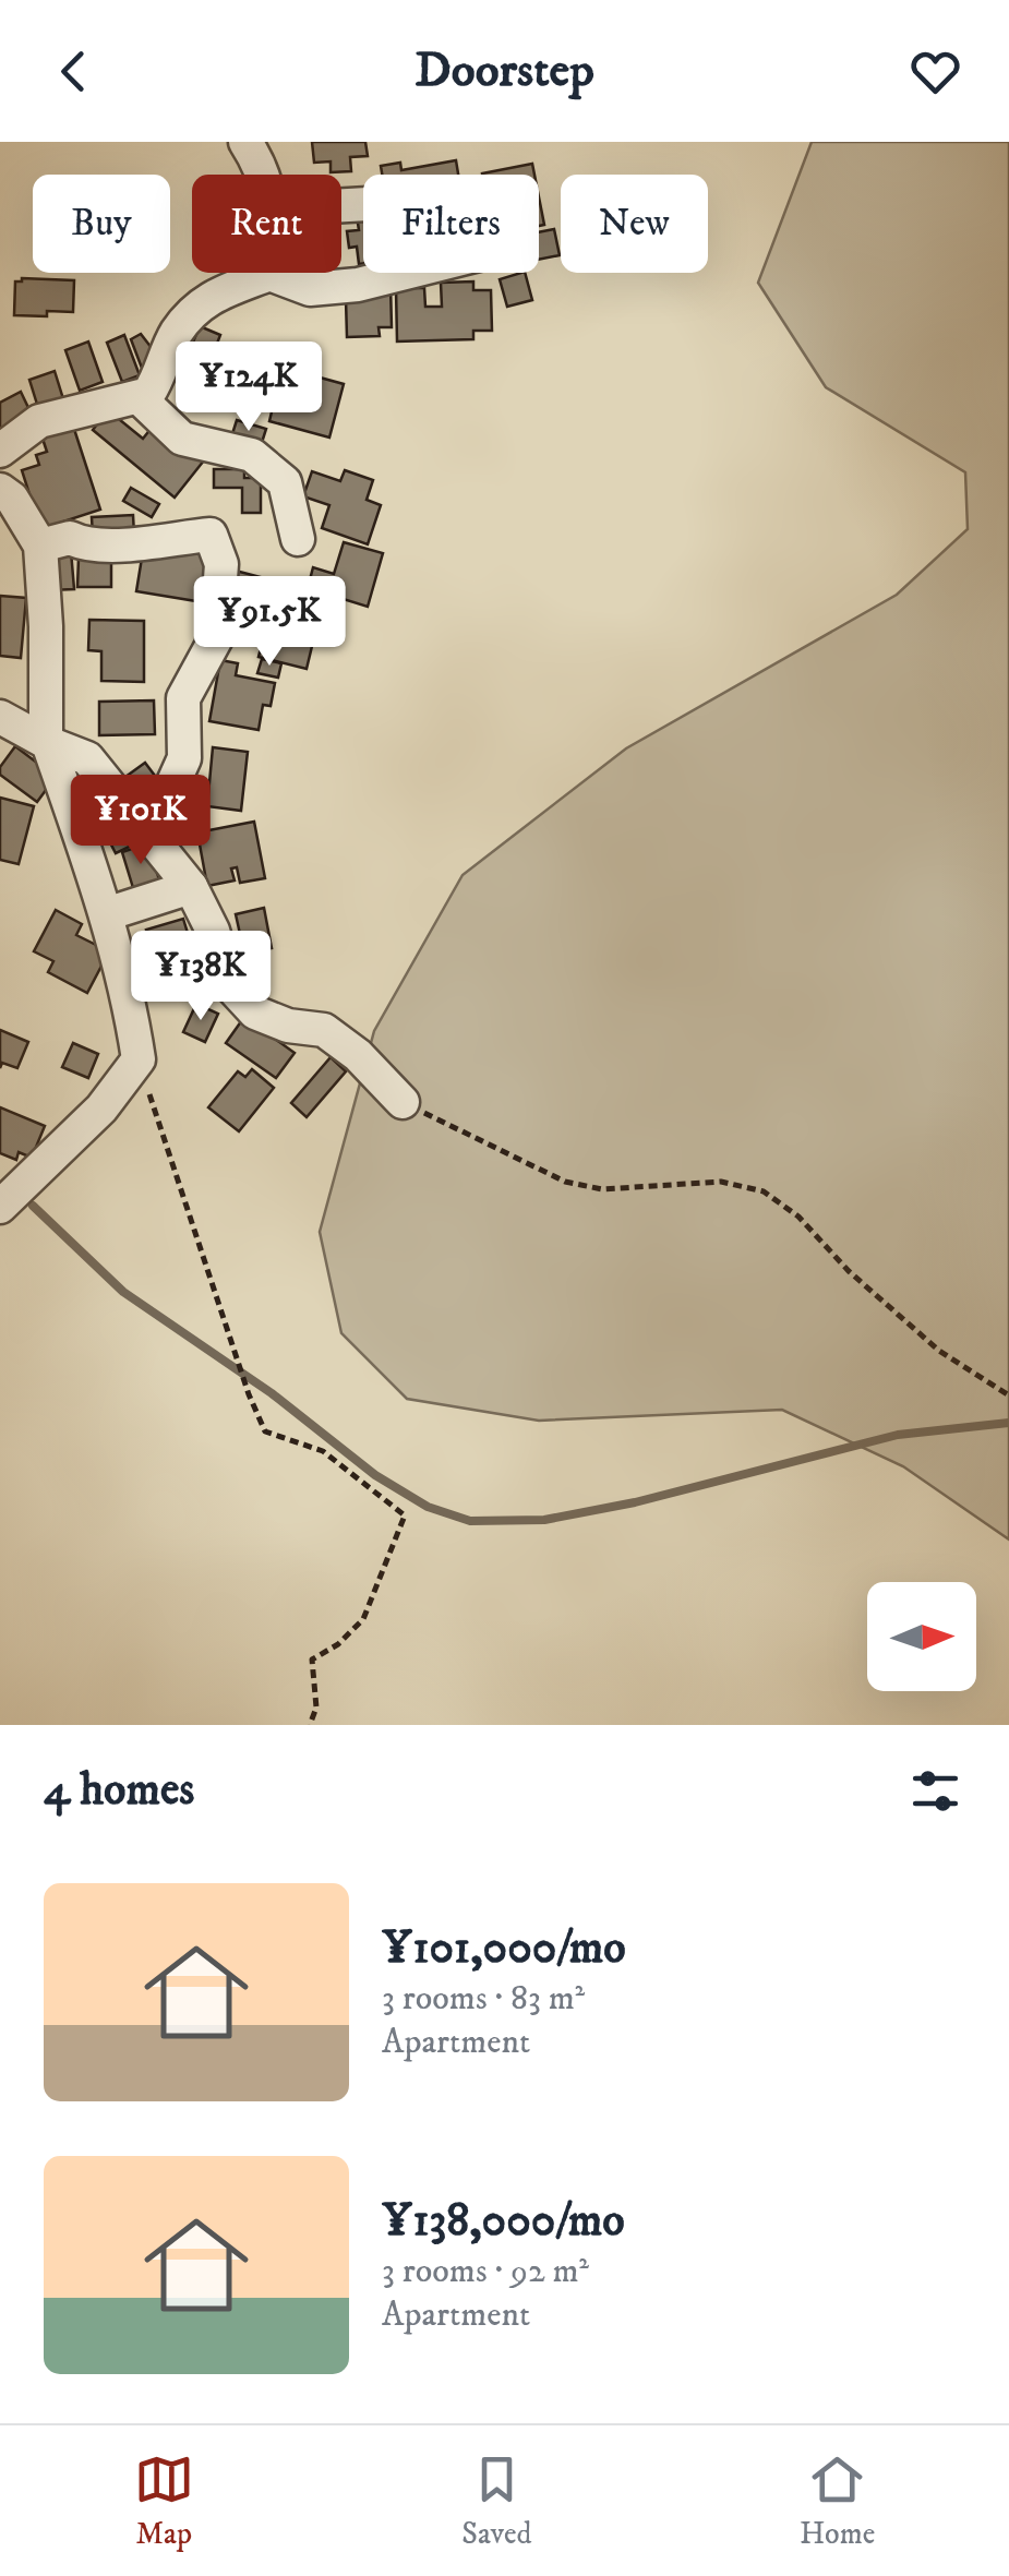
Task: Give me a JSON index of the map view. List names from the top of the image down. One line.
{"north":"right","page":{"header":"Doorstep","chip":["Buy","Rent","Filters","New"],"price":["¥124K","¥91.5K","¥101K","¥138K"],"heading":"4 homes","list":[{"name":"¥101,000/mo","note":"3 rooms · 83 m² · Apartment"},{"name":"¥138,000/mo","note":"3 rooms · 92 m² · Apartment"}],"tabs":["Map","Saved","Home"]}}
